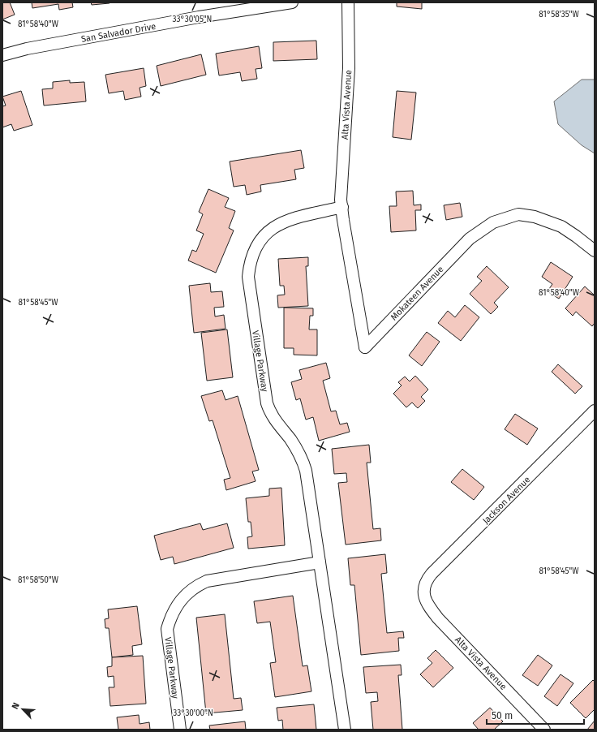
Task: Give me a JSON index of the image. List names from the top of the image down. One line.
{"streets":{"street":["San Salvador Drive","Alta Vista Avenue","Mokateen Avenue","Village Parkway","Jackson Avenue"]},"crossings":[["Alta Vista Avenue","Mokateen Avenue"],["Alta Vista Avenue","Village Parkway"],["Alta Vista Avenue","Jackson Avenue"],["Mokateen Avenue","Village Parkway"]],"scale_bar":"50 m","north":"top left","coordinates":["81°58'35\"W","33°30'05\"N","81°58'40\"W","81°58'45\"W","81°58'50\"W","33°30'00\"N"]}
